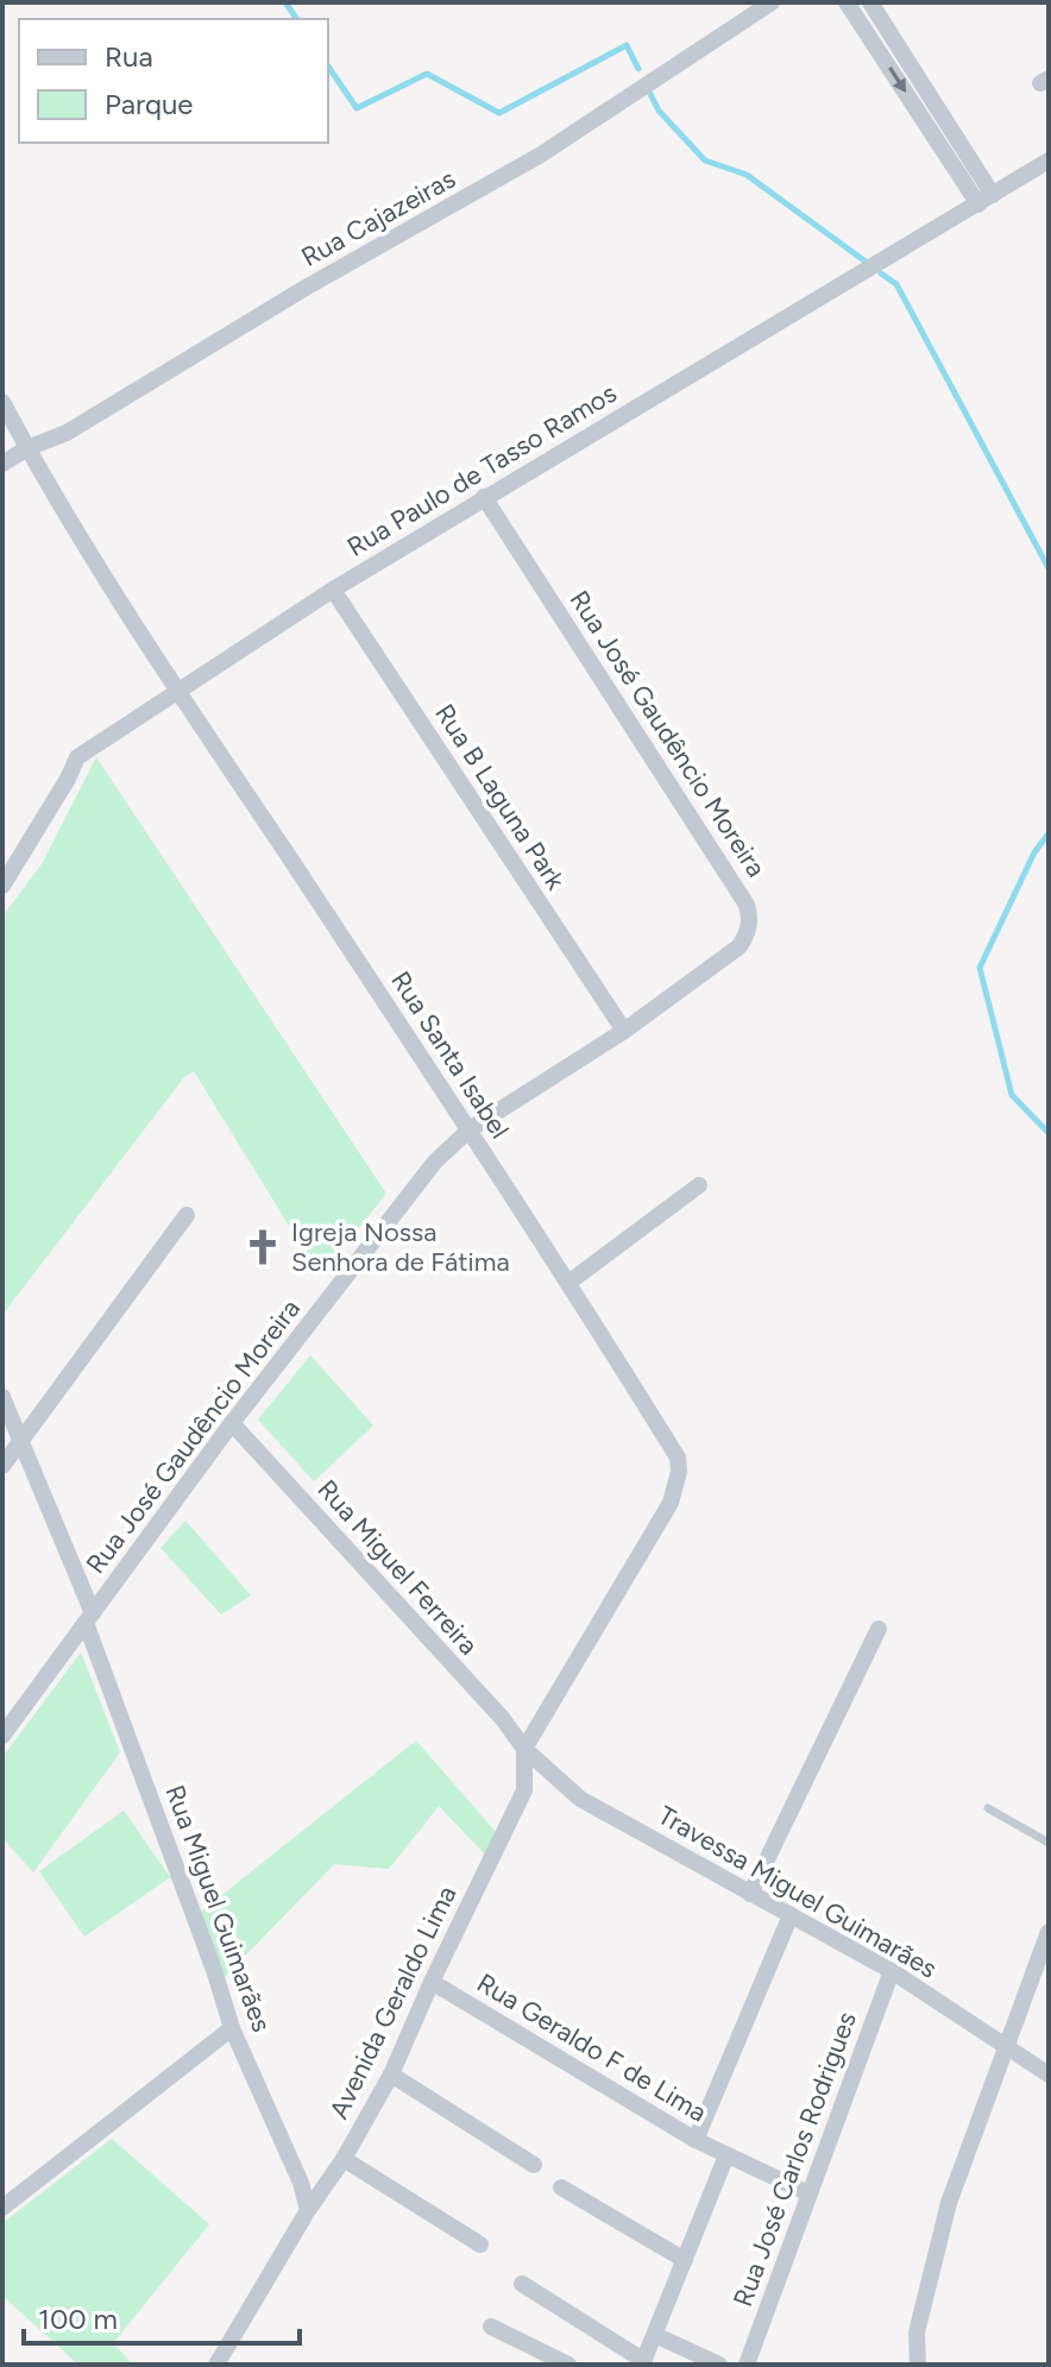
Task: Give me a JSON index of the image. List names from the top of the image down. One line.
{"streets":{"street":["Rua Cajazeiras","Rua Paulo de Tasso Ramos","Rua José Gaudêncio Moreira","Rua B Laguna Park","Rua Santa Isabel","Rua Miguel Ferreira","Travessa Miguel Guimarães","Rua Miguel Guimarães","Avenida Geraldo Lima","Rua Geraldo F de Lima","Rua José Carlos Rodrigues"]},"crossings":[["Rua Cajazeiras","Rua Santa Isabel"],["Rua Paulo de Tasso Ramos","Rua José Gaudêncio Moreira"],["Rua Paulo de Tasso Ramos","Rua B Laguna Park"],["Rua Paulo de Tasso Ramos","Rua Santa Isabel"],["Rua José Gaudêncio Moreira","Rua B Laguna Park"],["Rua José Gaudêncio Moreira","Rua Santa Isabel"],["Rua José Gaudêncio Moreira","Rua Miguel Ferreira"],["Rua José Gaudêncio Moreira","Rua Miguel Guimarães"],["Rua Santa Isabel","Rua Miguel Ferreira"],["Rua Santa Isabel","Travessa Miguel Guimarães"],["Rua Santa Isabel","Avenida Geraldo Lima"],["Rua Miguel Ferreira","Travessa Miguel Guimarães"],["Rua Miguel Ferreira","Avenida Geraldo Lima"],["Travessa Miguel Guimarães","Avenida Geraldo Lima"],["Travessa Miguel Guimarães","Rua José Carlos Rodrigues"],["Rua Miguel Guimarães","Avenida Geraldo Lima"],["Avenida Geraldo Lima","Rua Geraldo F de Lima"],["Rua Geraldo F de Lima","Rua José Carlos Rodrigues"]],"places":{"church":["Igreja Nossa Senhora de Fátima"]},"legend":["Rua","Parque"],"scale_bar":"100 m"}
